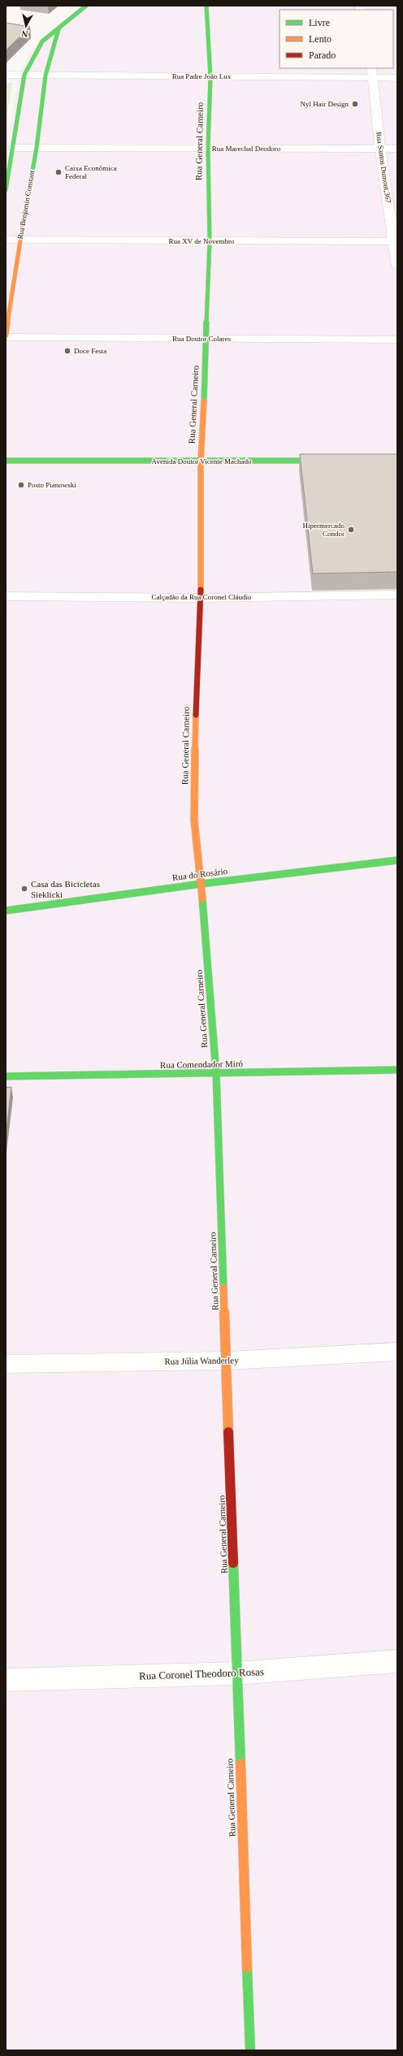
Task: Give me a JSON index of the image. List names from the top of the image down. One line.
{"streets":{"street":["Rua Padre João Lux","Rua General Carneiro","Rua Marechal Deodoro","Rua Santos Dumont,367","Rua Benjamin Constant","Rua XV de Novembro","Rua Doutor Colares","Avenida Doutor Vicente Machado","Calçadão da Rua Coronel Cláudio","Rua do Rosário","Rua Comendador Miró","Rua Júlia Wanderley","Rua Coronel Theodoro Rosas"]},"crossings":[["Rua Padre João Lux","Rua General Carneiro"],["Rua Padre João Lux","Rua Santos Dumont,367"],["Rua Padre João Lux","Rua Benjamin Constant"],["Rua General Carneiro","Rua Marechal Deodoro"],["Rua General Carneiro","Rua XV de Novembro"],["Rua General Carneiro","Rua Doutor Colares"],["Rua General Carneiro","Avenida Doutor Vicente Machado"],["Rua General Carneiro","Calçadão da Rua Coronel Cláudio"],["Rua General Carneiro","Rua do Rosário"],["Rua General Carneiro","Rua Comendador Miró"],["Rua General Carneiro","Rua Júlia Wanderley"],["Rua General Carneiro","Rua Coronel Theodoro Rosas"],["Rua Marechal Deodoro","Rua Santos Dumont,367"],["Rua Marechal Deodoro","Rua Benjamin Constant"],["Rua Santos Dumont,367","Rua XV de Novembro"],["Rua Benjamin Constant","Rua XV de Novembro"],["Rua Benjamin Constant","Rua Doutor Colares"]],"places":["Nyl Hair Design","Caixa Econômica Federal","Doce Festa","Posto Pianowski","Hipermercado Condor","Casa das Bicicletas Sieklicki"],"legend":["Livre","Lento","Parado"],"north":"bottom"}
